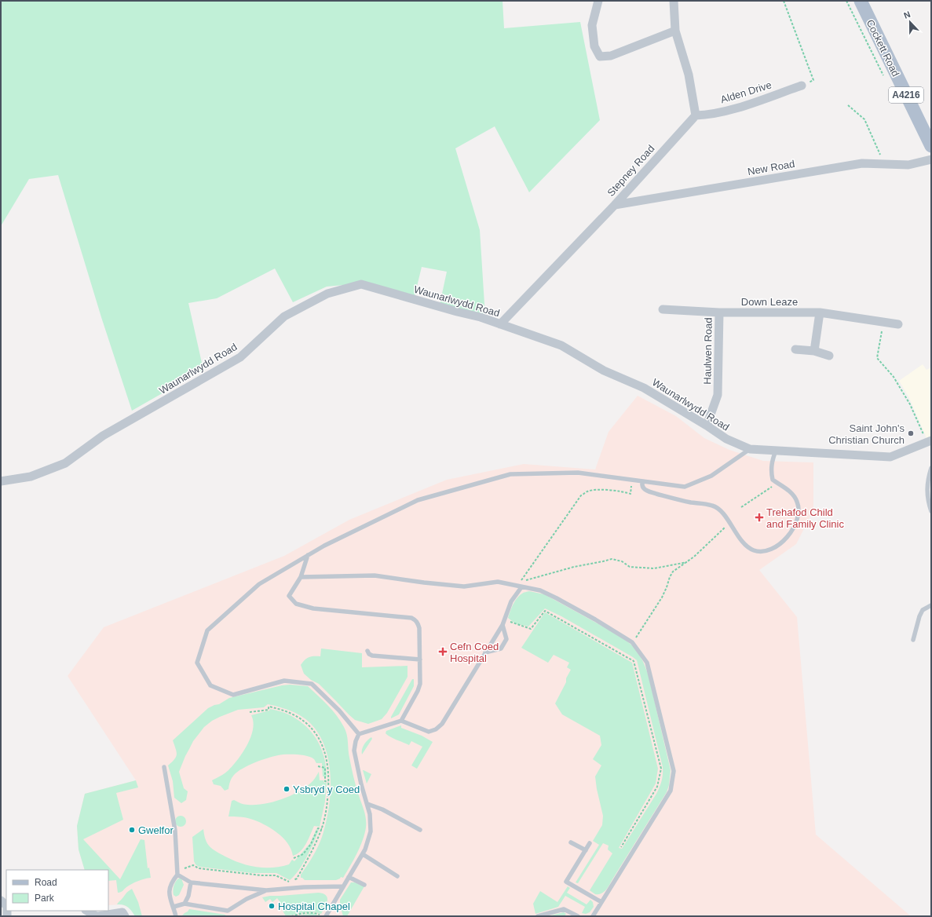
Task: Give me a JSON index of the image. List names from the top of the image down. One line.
{"streets":{"main road":["Cockett Road","A4216"],"street":["Alden Drive","New Road","Stepney Road","Waunarlwydd Road","Down Leaze","Haulwen Road"]},"crossings":[["Alden Drive","Stepney Road"],["New Road","Stepney Road"],["Stepney Road","Waunarlwydd Road"],["Waunarlwydd Road","Haulwen Road"],["Down Leaze","Haulwen Road"]],"places":{"other":["Saint John's Christian Church","Ysbryd y Coed","Gwelfor","Hospital Chapel"],"health":["Trehafod Child and Family Clinic","Cefn Coed Hospital"]},"legend":["Road","Park"],"north":"top"}
